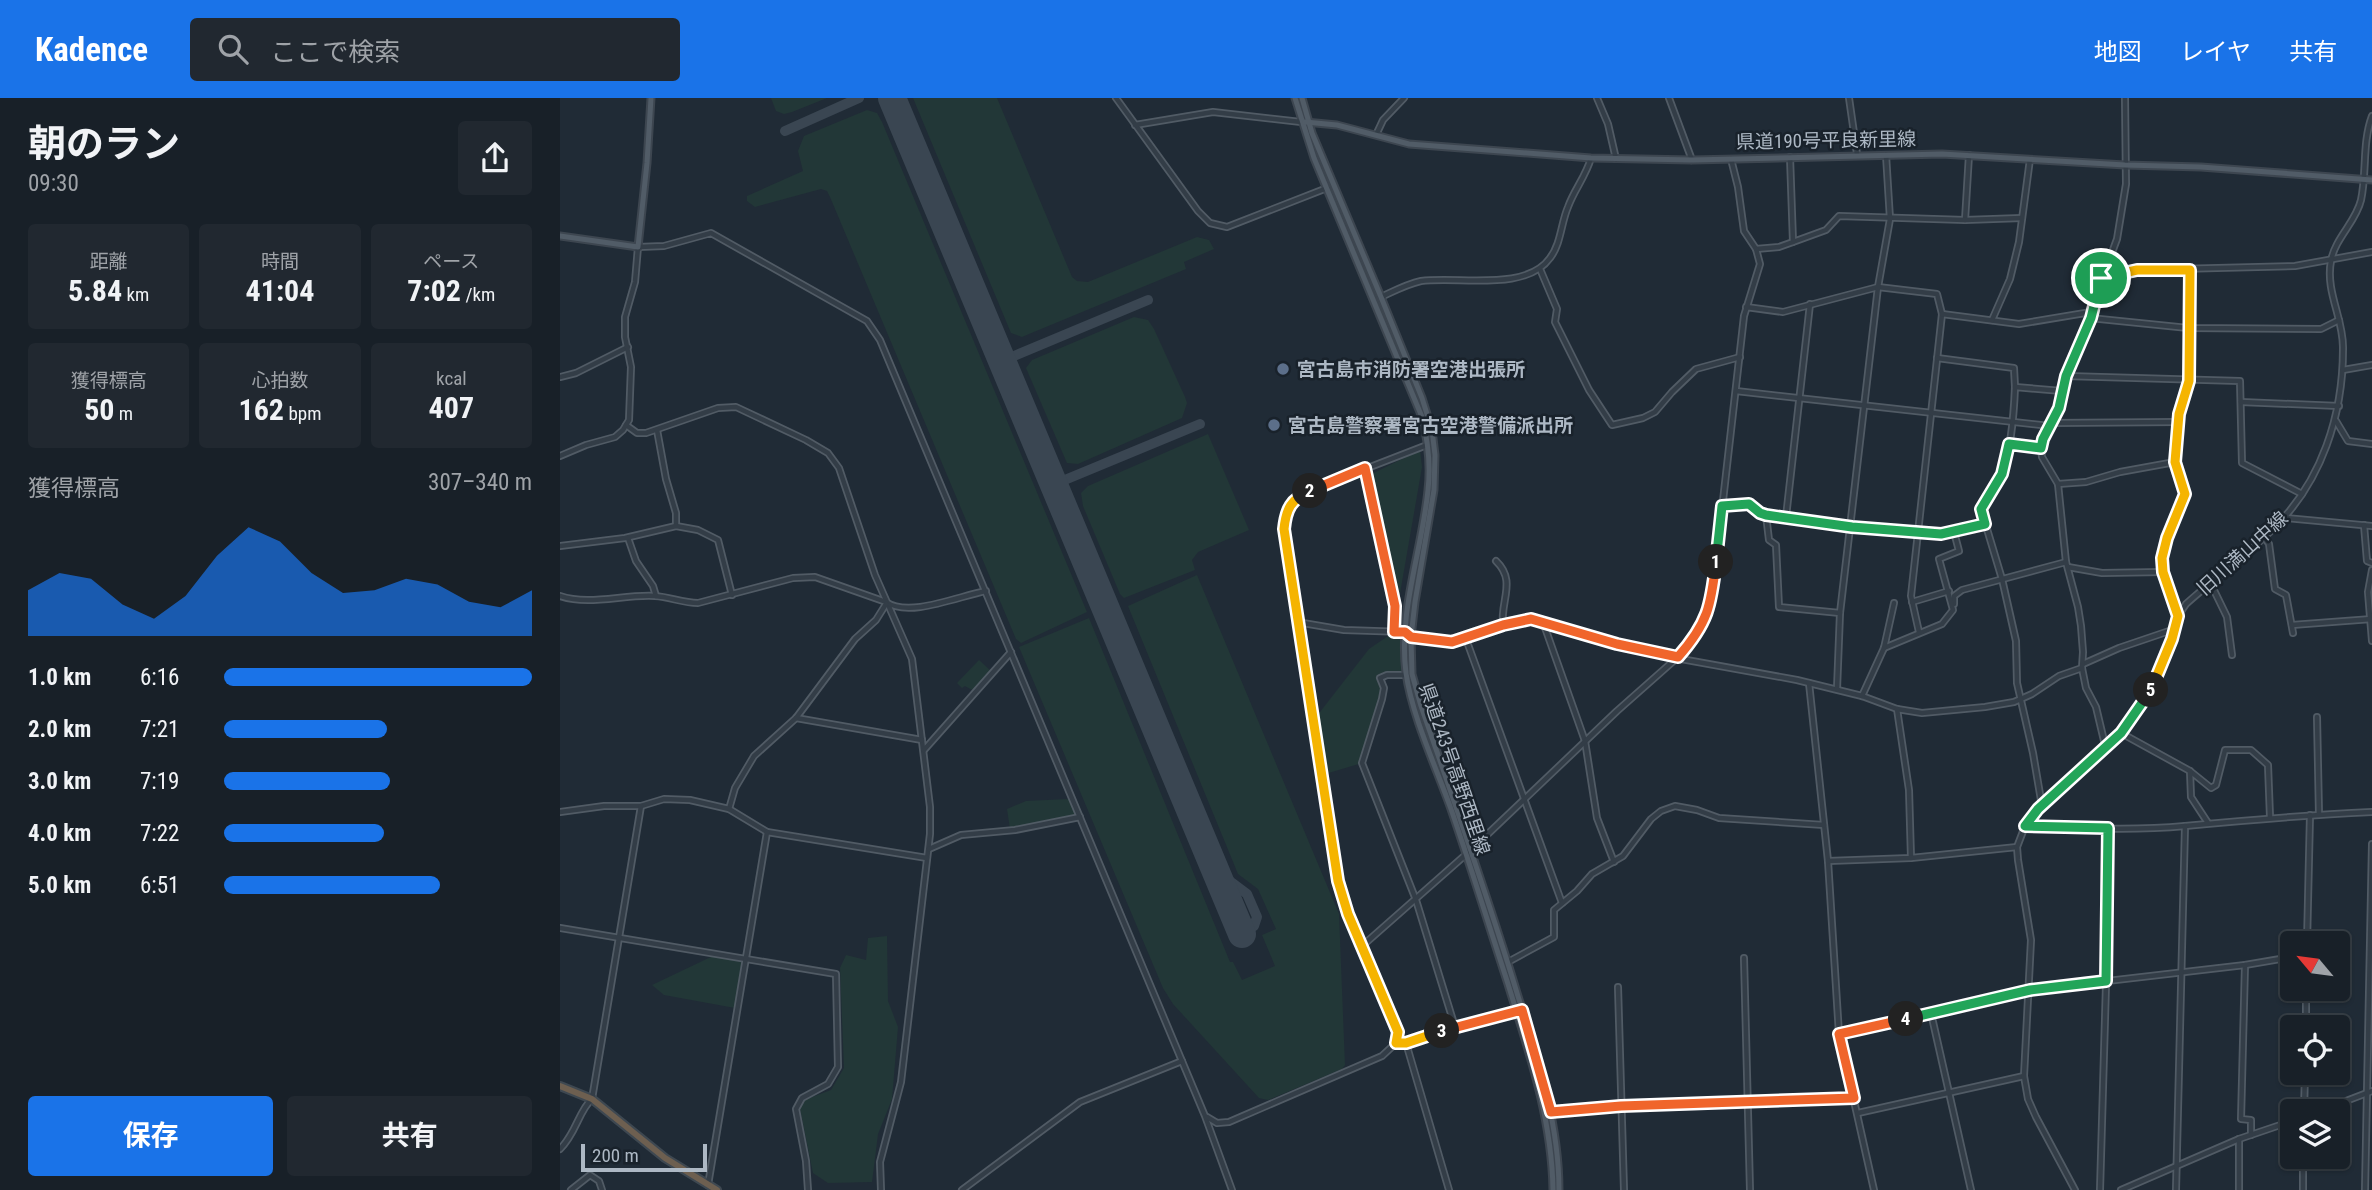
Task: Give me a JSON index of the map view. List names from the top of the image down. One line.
{"streets":{"main road":["県道190号平良新里線","県道243号高野西里線"],"street":["旧川満山中線"]},"crossings":[["県道190号平良新里線","旧川満山中線"],["県道190号平良新里線","県道243号高野西里線"]],"places":["宮古島市消防署空港出張所","宮古島警察署宮古空港警備派出所"],"scale_bar":"200 m","north":"top left","page":{"header":"Kadence","search":"ここで検索","nav":["地図","レイヤ","共有"],"heading":["朝のラン","09:30"],"stats":[["距離","5.84 km"],["時間","41:04"],["ペース","7:02 /km"],["獲得標高","50 m"],["心拍数","162 bpm"],["kcal","407"]],"chart":["獲得標高","307–340 m"],"pins":["2","1","5","4","3"],"list":[{"name":"1.0 km","note":"6:16"},{"name":"2.0 km","note":"7:21"},{"name":"3.0 km","note":"7:19"},{"name":"4.0 km","note":"7:22"},{"name":"5.0 km","note":"6:51"}],"buttons":["保存","共有"],"scale":"200 m"}}
